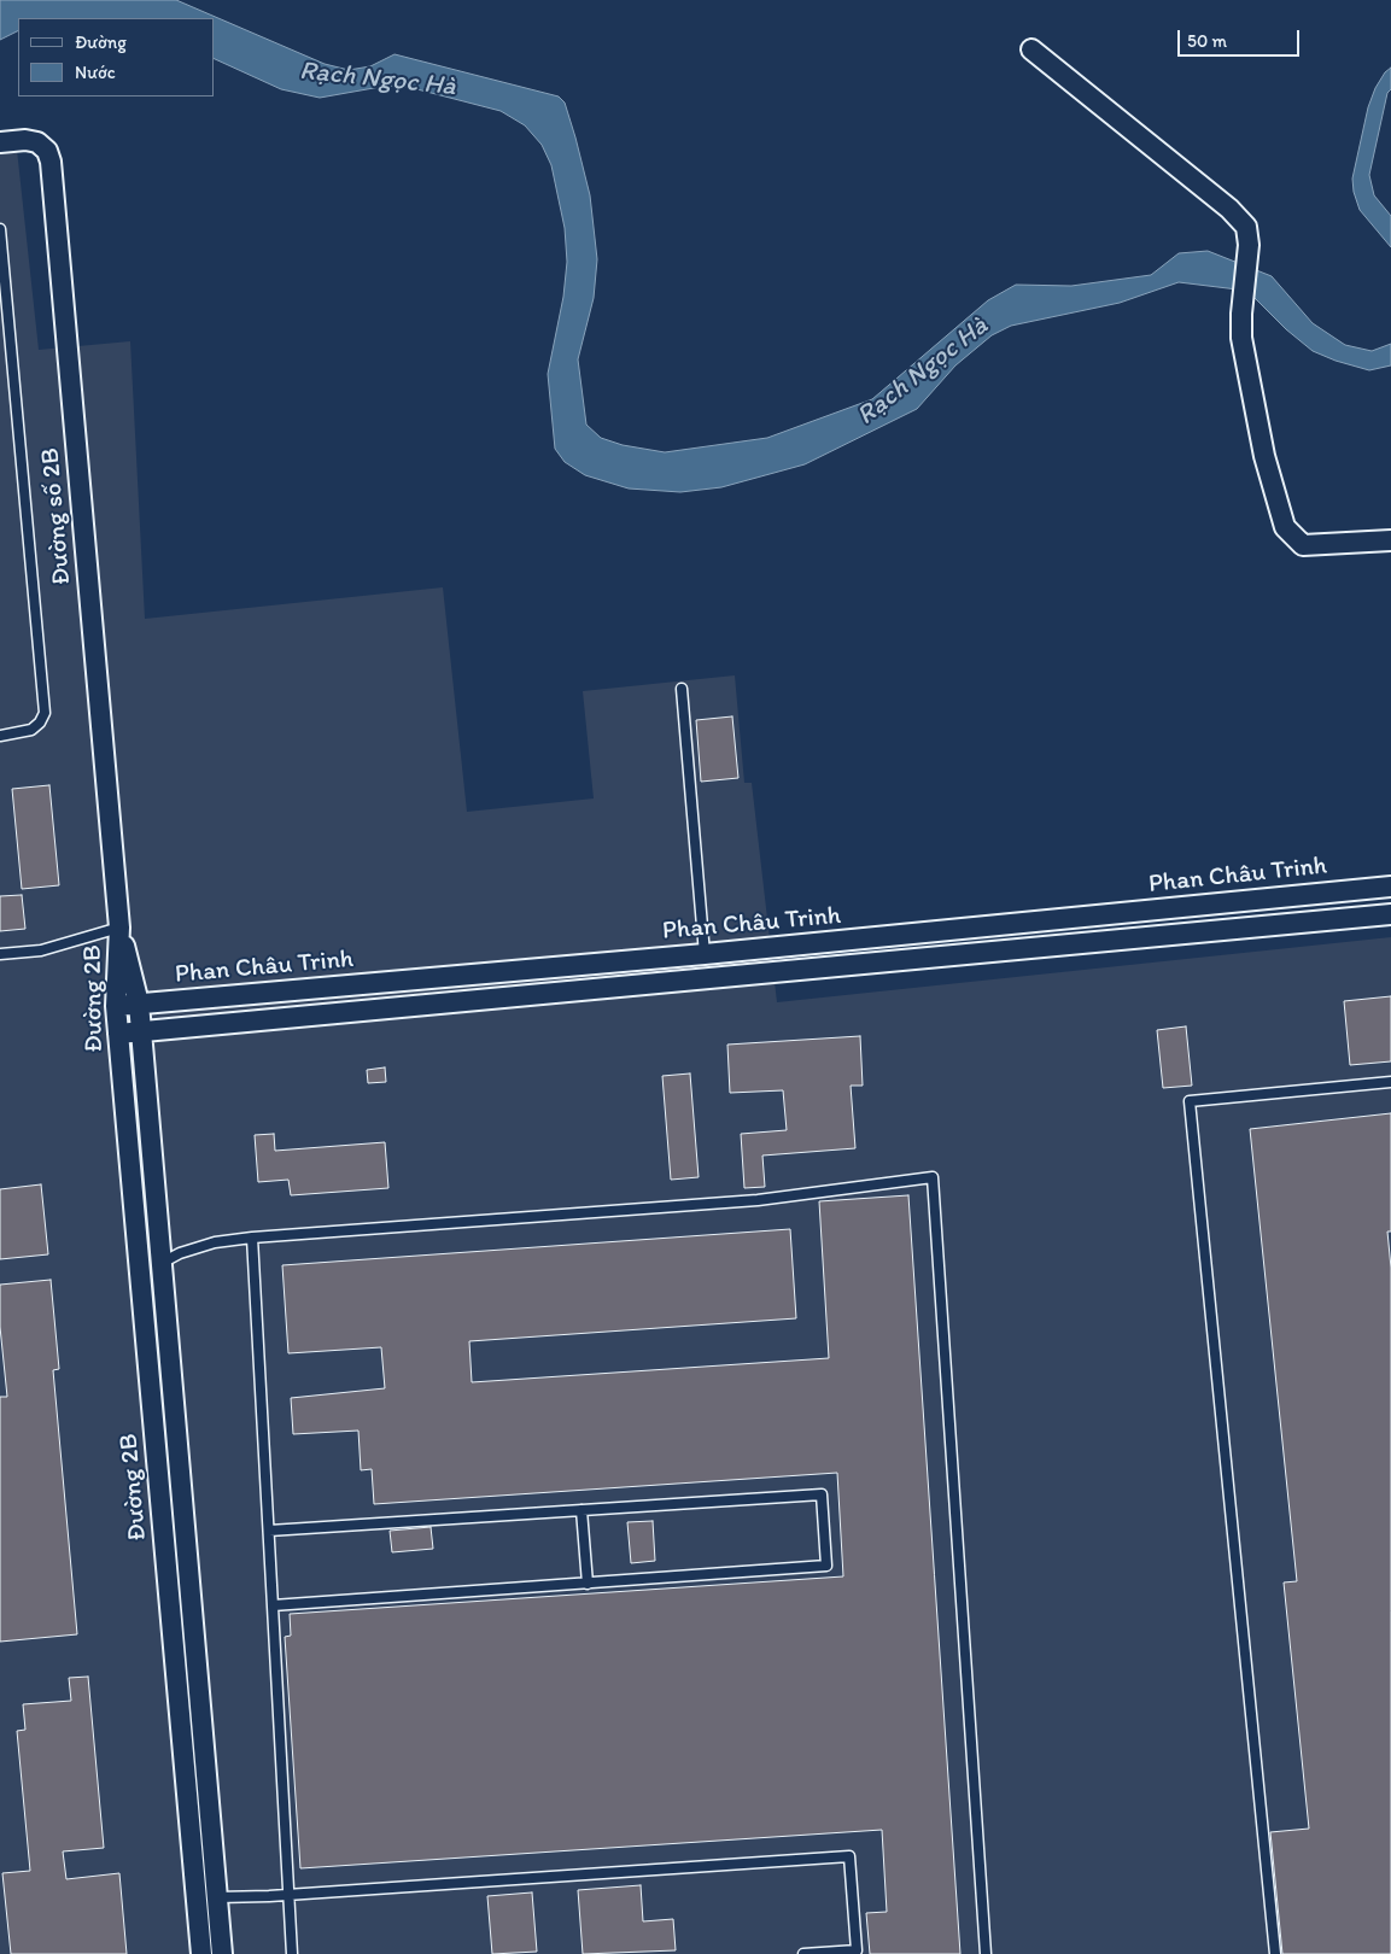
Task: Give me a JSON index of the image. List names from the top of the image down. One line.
{"streets":{"street":["Đường số 2B","Phan Châu Trinh","Đường 2B"]},"crossings":[["Đường số 2B","Đường 2B"],["Phan Châu Trinh","Đường 2B"]],"water":["Rạch Ngọc Hà"],"legend":["Đường","Nước"],"scale_bar":"50 m"}
